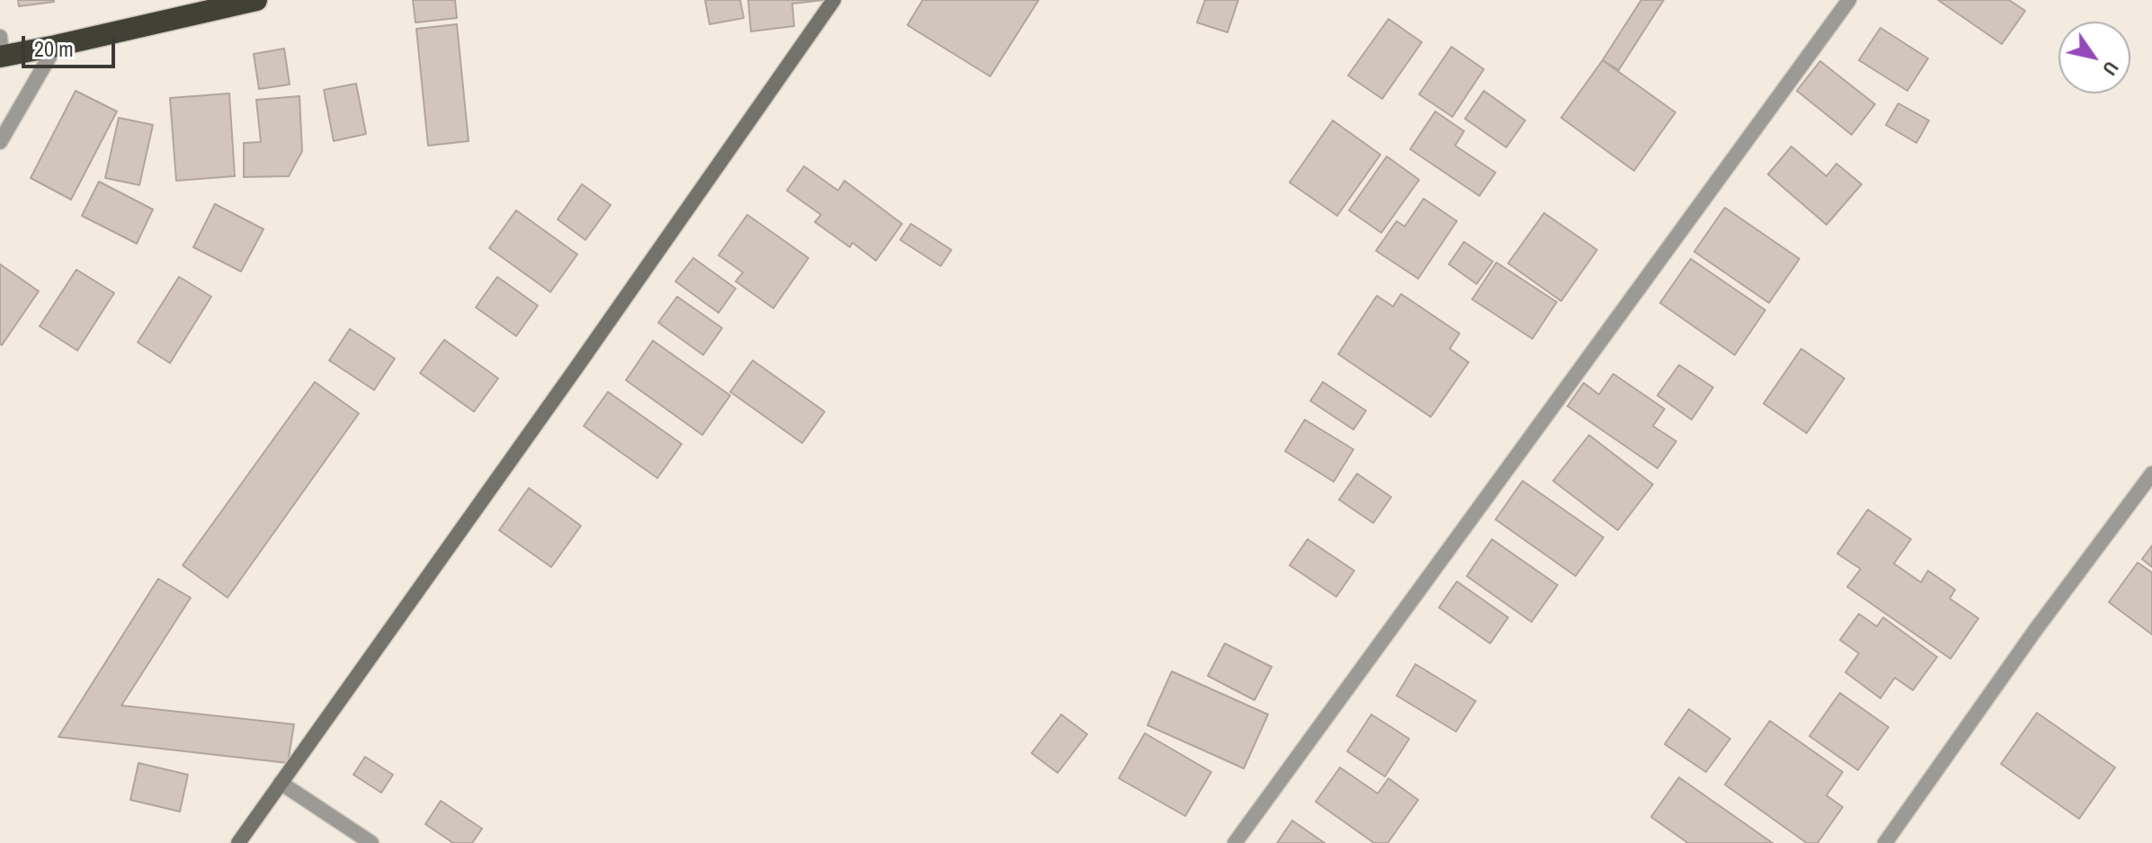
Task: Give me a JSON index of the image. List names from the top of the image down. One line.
{"scale_bar":"20 m","north":"bottom right"}
